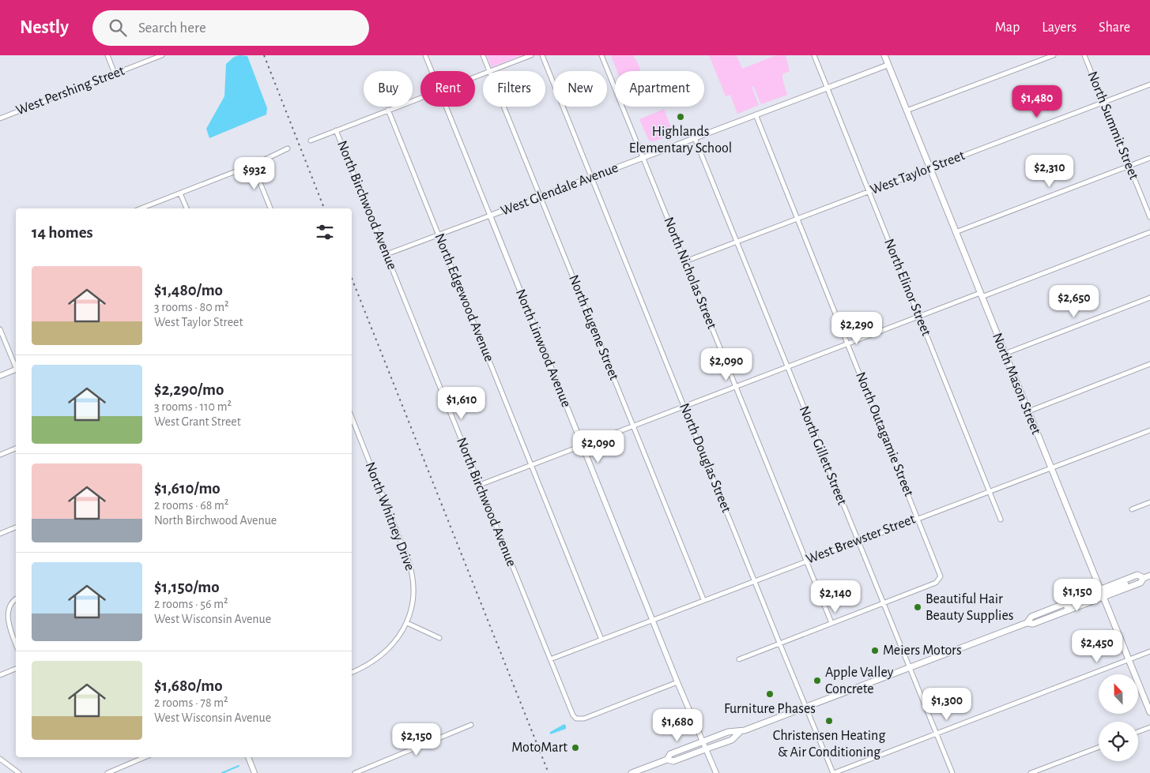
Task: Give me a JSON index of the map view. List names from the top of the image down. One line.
{"streets":{"main road":["North Mason Street"],"street":["West Pershing Street","North Summit Street","West Taylor Street","West Glendale Avenue","North Birchwood Avenue","North Nicholas Street","North Elinor Street","North Edgewood Avenue","North Eugene Street","North Linwood Avenue","North Outagamie Street","North Gillett Street","North Douglas Street","North Whitney Drive","West Brewster Street"]},"crossings":[["North Summit Street","West Taylor Street"],["West Taylor Street","North Nicholas Street"],["West Taylor Street","North Elinor Street"],["West Taylor Street","North Mason Street"],["West Taylor Street","North Outagamie Street"],["West Taylor Street","North Gillett Street"],["West Glendale Avenue","North Birchwood Avenue"],["West Glendale Avenue","North Nicholas Street"],["West Glendale Avenue","North Elinor Street"],["West Glendale Avenue","North Edgewood Avenue"],["West Glendale Avenue","North Eugene Street"],["West Glendale Avenue","North Linwood Avenue"],["West Glendale Avenue","North Mason Street"],["West Glendale Avenue","North Outagamie Street"],["West Glendale Avenue","North Gillett Street"],["West Glendale Avenue","North Douglas Street"],["North Birchwood Avenue","North Linwood Avenue"],["North Birchwood Avenue","West Brewster Street"],["North Nicholas Street","West Brewster Street"],["North Elinor Street","West Brewster Street"],["North Edgewood Avenue","West Brewster Street"],["North Eugene Street","West Brewster Street"],["North Linwood Avenue","West Brewster Street"],["North Mason Street","West Brewster Street"],["North Outagamie Street","North Gillett Street"],["North Outagamie Street","West Brewster Street"],["North Gillett Street","West Brewster Street"],["North Douglas Street","West Brewster Street"]],"places":["Highlands Elementary School","Beautiful Hair Beauty Supplies","Meiers Motors","Apple Valley Concrete","Furniture Phases","Christensen Heating & Air Conditioning","MotoMart"],"north":"top","page":{"header":"Nestly","search":"Search here","nav":["Map","Layers","Share"],"chip":["Buy","Rent","Filters","New","Apartment"],"price":["$1,480","$2,310","$932","$2,650","$2,290","$2,090","$1,610","$2,090","$1,150","$2,140","$2,450","$1,300","$1,680","$2,150"],"heading":"14 homes","list":[{"name":"$1,480/mo","note":"3 rooms · 80 m² · West Taylor Street"},{"name":"$2,290/mo","note":"3 rooms · 110 m² · West Grant Street"},{"name":"$1,610/mo","note":"2 rooms · 68 m² · North Birchwood Avenue"},{"name":"$1,150/mo","note":"2 rooms · 56 m² · West Wisconsin Avenue"},{"name":"$1,680/mo","note":"2 rooms · 78 m² · West Wisconsin Avenue"}]}}
